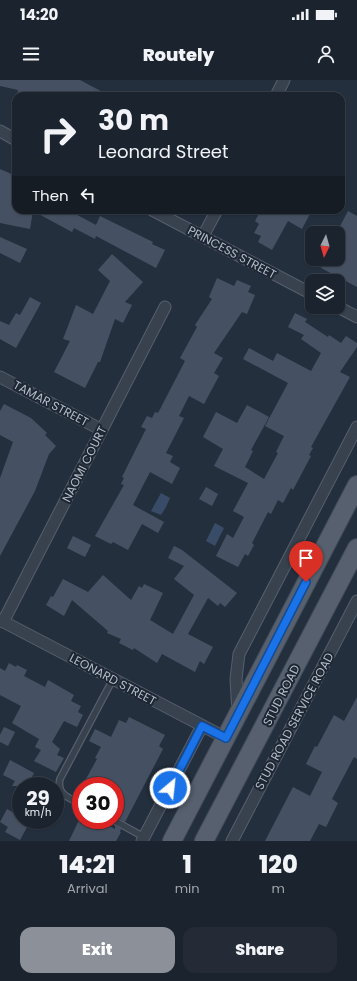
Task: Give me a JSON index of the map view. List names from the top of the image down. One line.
{"streets":{"main road":["STUD ROAD"],"street":["PRINCESS STREET","TAMAR STREET","NAOMI COURT","LEONARD STREET","STUD ROAD SERVICE ROAD"]},"crossings":[["TAMAR STREET","NAOMI COURT"],["NAOMI COURT","LEONARD STREET"]],"north":"bottom","page":{"status":"14:20","header":"Routely","turn":["30 m","Leonard Street"],"then":"Then","speed":"29 km/h","limit":"30","eta":["14:21","Arrival","1","min","120","m"],"buttons":["Exit","Share"]}}
